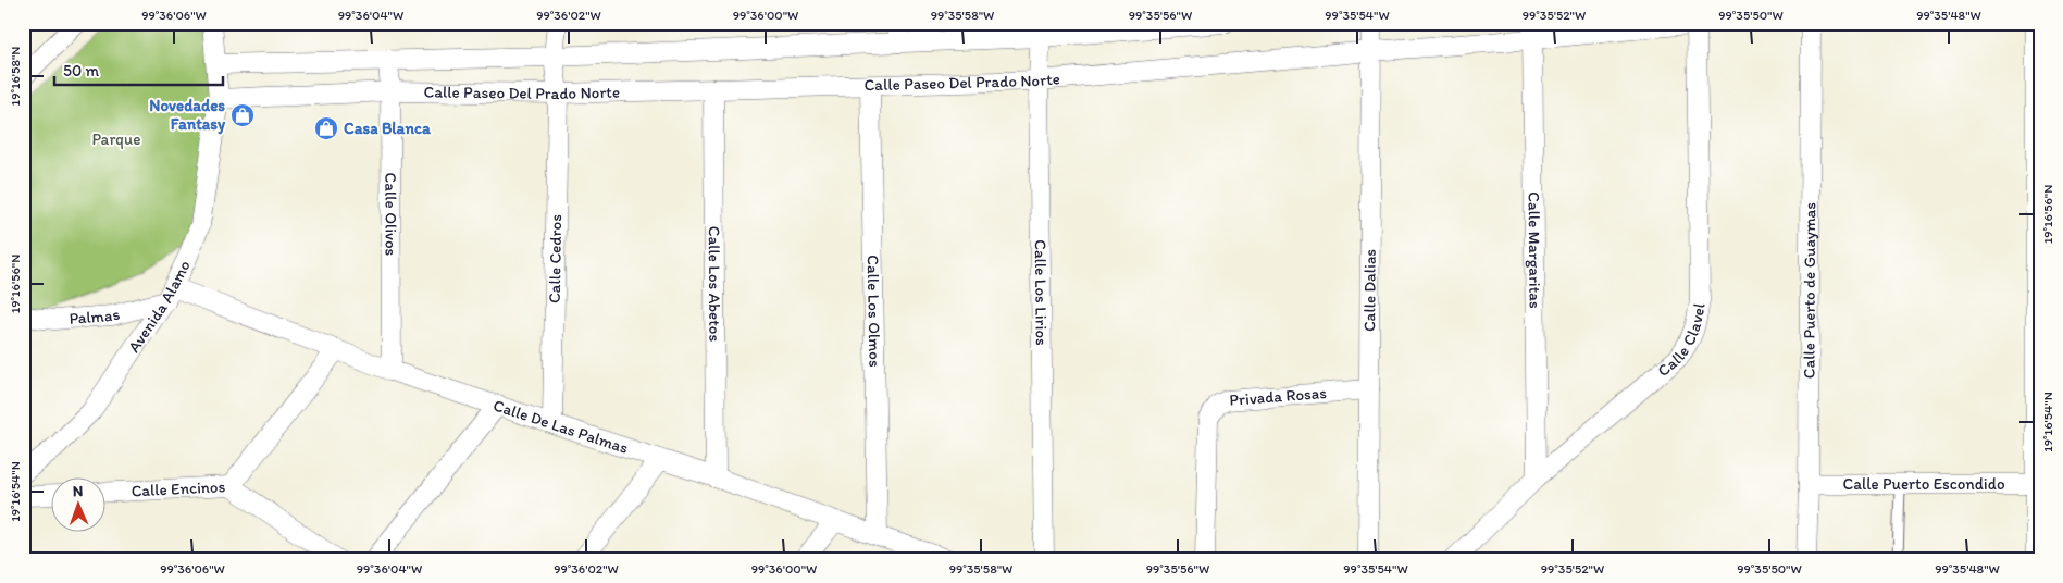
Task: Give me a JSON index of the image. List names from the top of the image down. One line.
{"streets":{"street":["Calle Paseo Del Prado Norte","Calle Olivos","Calle Margaritas","Calle Cedros","Calle Los Abetos","Calle Los Lirios","Calle Dalias","Calle Puerto de Guaymas","Avenida Alamo","Calle Los Olmos","Palmas","Calle Clavel","Privada Rosas","Calle De Las Palmas","Calle Puerto Escondido","Calle Encinos"]},"crossings":[["Calle Paseo Del Prado Norte","Calle Olivos"],["Calle Paseo Del Prado Norte","Calle Margaritas"],["Calle Paseo Del Prado Norte","Calle Cedros"],["Calle Paseo Del Prado Norte","Calle Los Abetos"],["Calle Paseo Del Prado Norte","Calle Los Lirios"],["Calle Paseo Del Prado Norte","Calle Dalias"],["Calle Paseo Del Prado Norte","Avenida Alamo"],["Calle Paseo Del Prado Norte","Calle Los Olmos"],["Calle Paseo Del Prado Norte","Calle Clavel"],["Calle Olivos","Calle De Las Palmas"],["Calle Margaritas","Calle Clavel"],["Calle Cedros","Calle De Las Palmas"],["Calle Los Abetos","Calle De Las Palmas"],["Calle Dalias","Privada Rosas"],["Calle Puerto de Guaymas","Calle Puerto Escondido"],["Avenida Alamo","Palmas"],["Avenida Alamo","Calle De Las Palmas"],["Calle Los Olmos","Calle De Las Palmas"],["Palmas","Calle De Las Palmas"]],"parks":["Parque"],"places":{"shop":["Novedades Fantasy","Casa Blanca"]},"scale_bar":"50 m","north":"top","coordinates":["99°36'06\"W","99°36'04\"W","99°36'02\"W","99°36'00\"W","99°35'58\"W","99°35'56\"W","99°35'54\"W","99°35'52\"W","99°35'50\"W","99°35'48\"W","19°16'58\"N","19°16'56\"N","19°16'54\"N"]}
